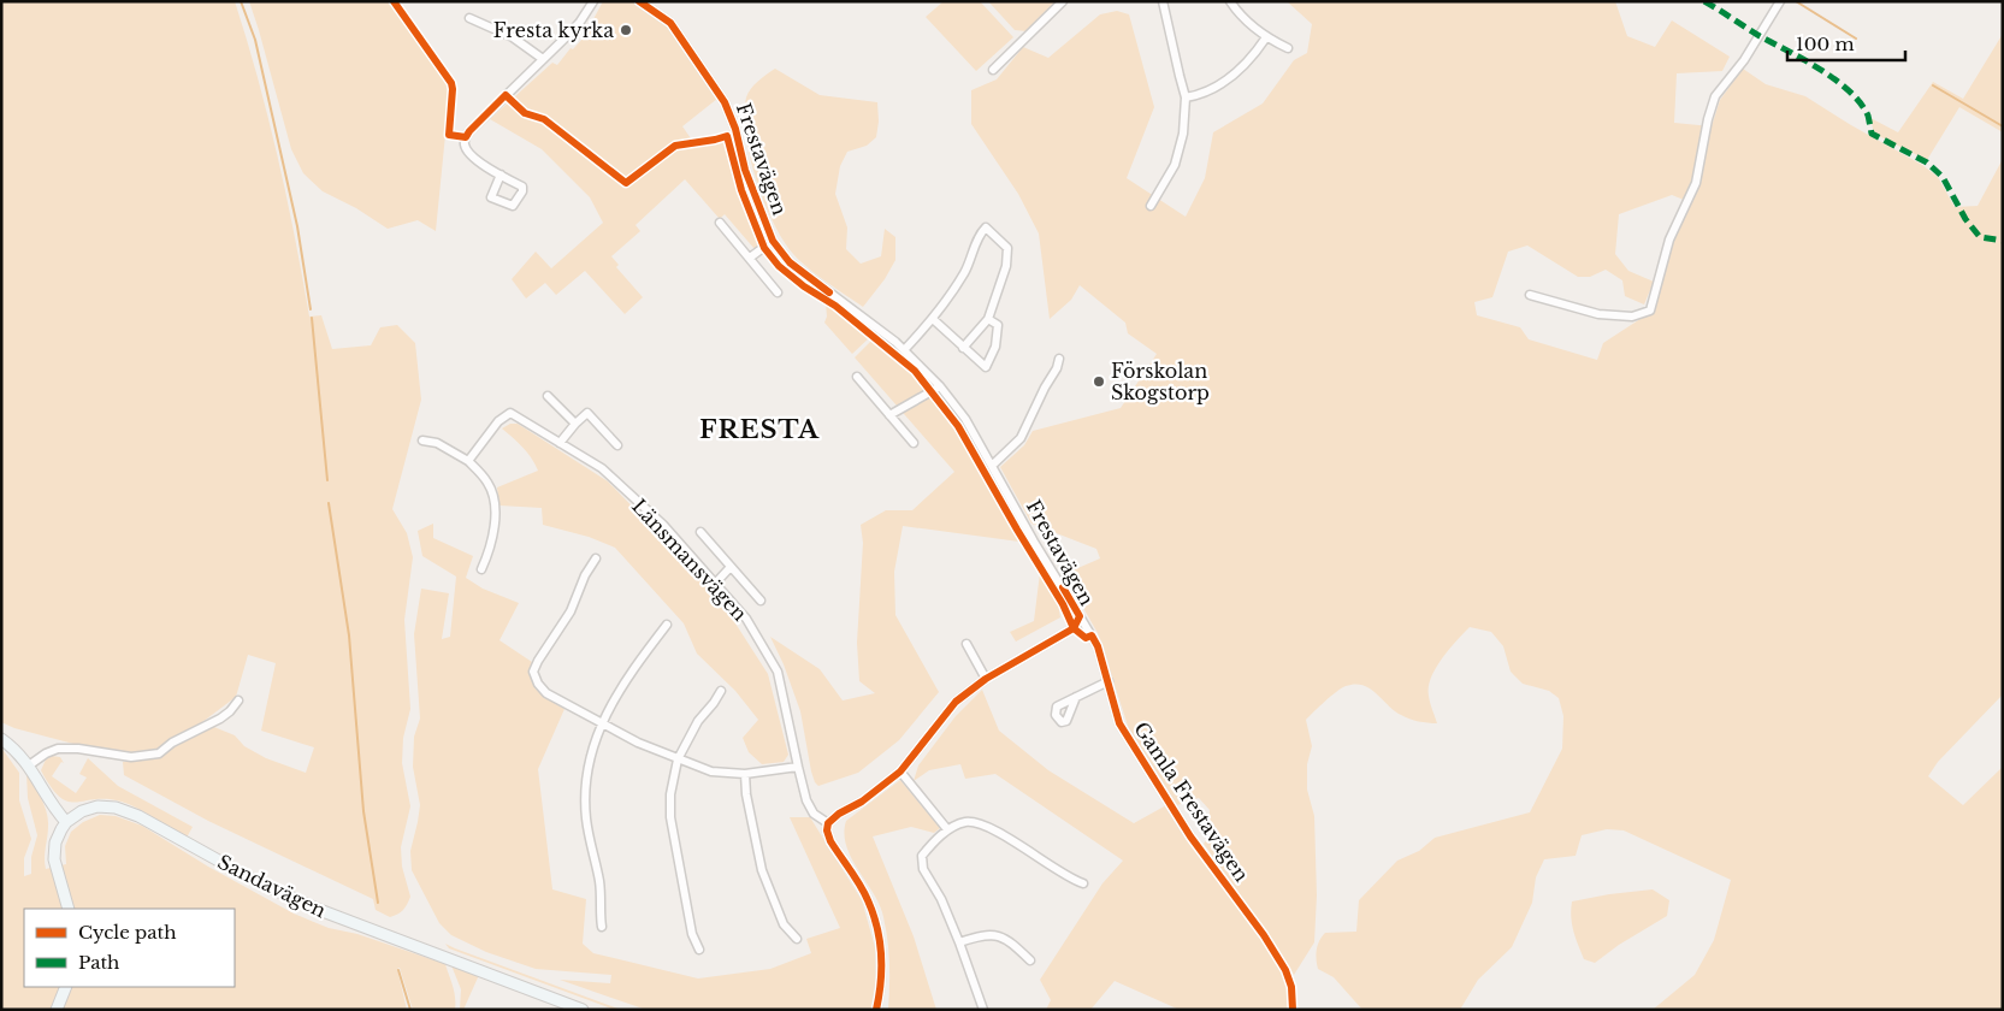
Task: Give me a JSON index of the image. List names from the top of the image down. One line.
{"streets":{"street":["Frestavägen","Länsmansvägen","Gamla Frestavägen","Sandavägen"]},"crossings":[["Frestavägen","Länsmansvägen"],["Frestavägen","Gamla Frestavägen"]],"districts":["FRESTA"],"places":["Fresta kyrka","Förskolan Skogstorp"],"legend":["Cycle path","Path"],"scale_bar":"100 m"}
